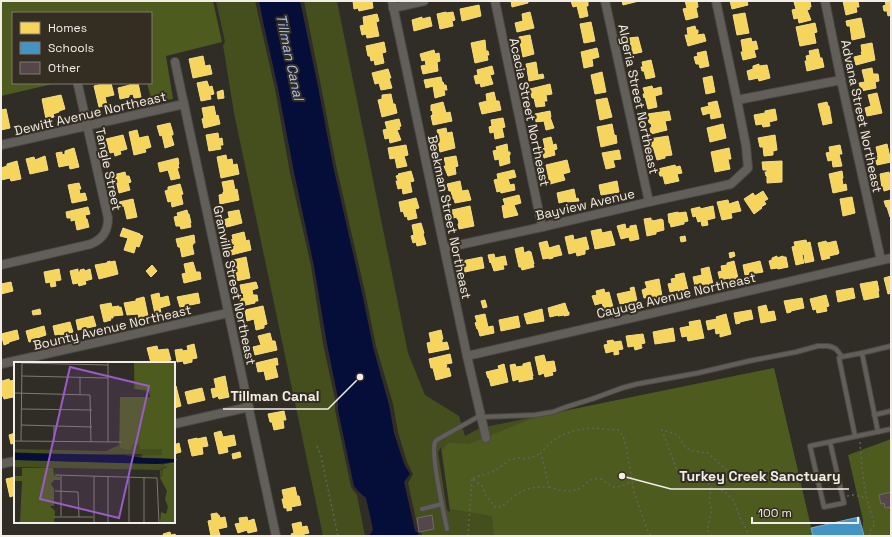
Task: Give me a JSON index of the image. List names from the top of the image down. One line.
{"streets":{"street":["Algeria Street Northeast","Acacia Street Northeast","Dewitt Avenue Northeast","Advana Street Northeast","Tangle Street","Bayview Avenue","Beekman Street Northeast","Granville Street Northeast","Cayuga Avenue Northeast","Bounty Avenue Northeast"]},"crossings":[["Algeria Street Northeast","Bayview Avenue"],["Acacia Street Northeast","Bayview Avenue"],["Dewitt Avenue Northeast","Tangle Street"],["Dewitt Avenue Northeast","Granville Street Northeast"],["Advana Street Northeast","Cayuga Avenue Northeast"],["Bayview Avenue","Beekman Street Northeast"],["Beekman Street Northeast","Cayuga Avenue Northeast"],["Granville Street Northeast","Bounty Avenue Northeast"]],"water":["Tillman Canal"],"places":["Tillman Canal","Turkey Creek Sanctuary"],"legend":["Homes","Schools","Other"],"scale_bar":"100 m"}
